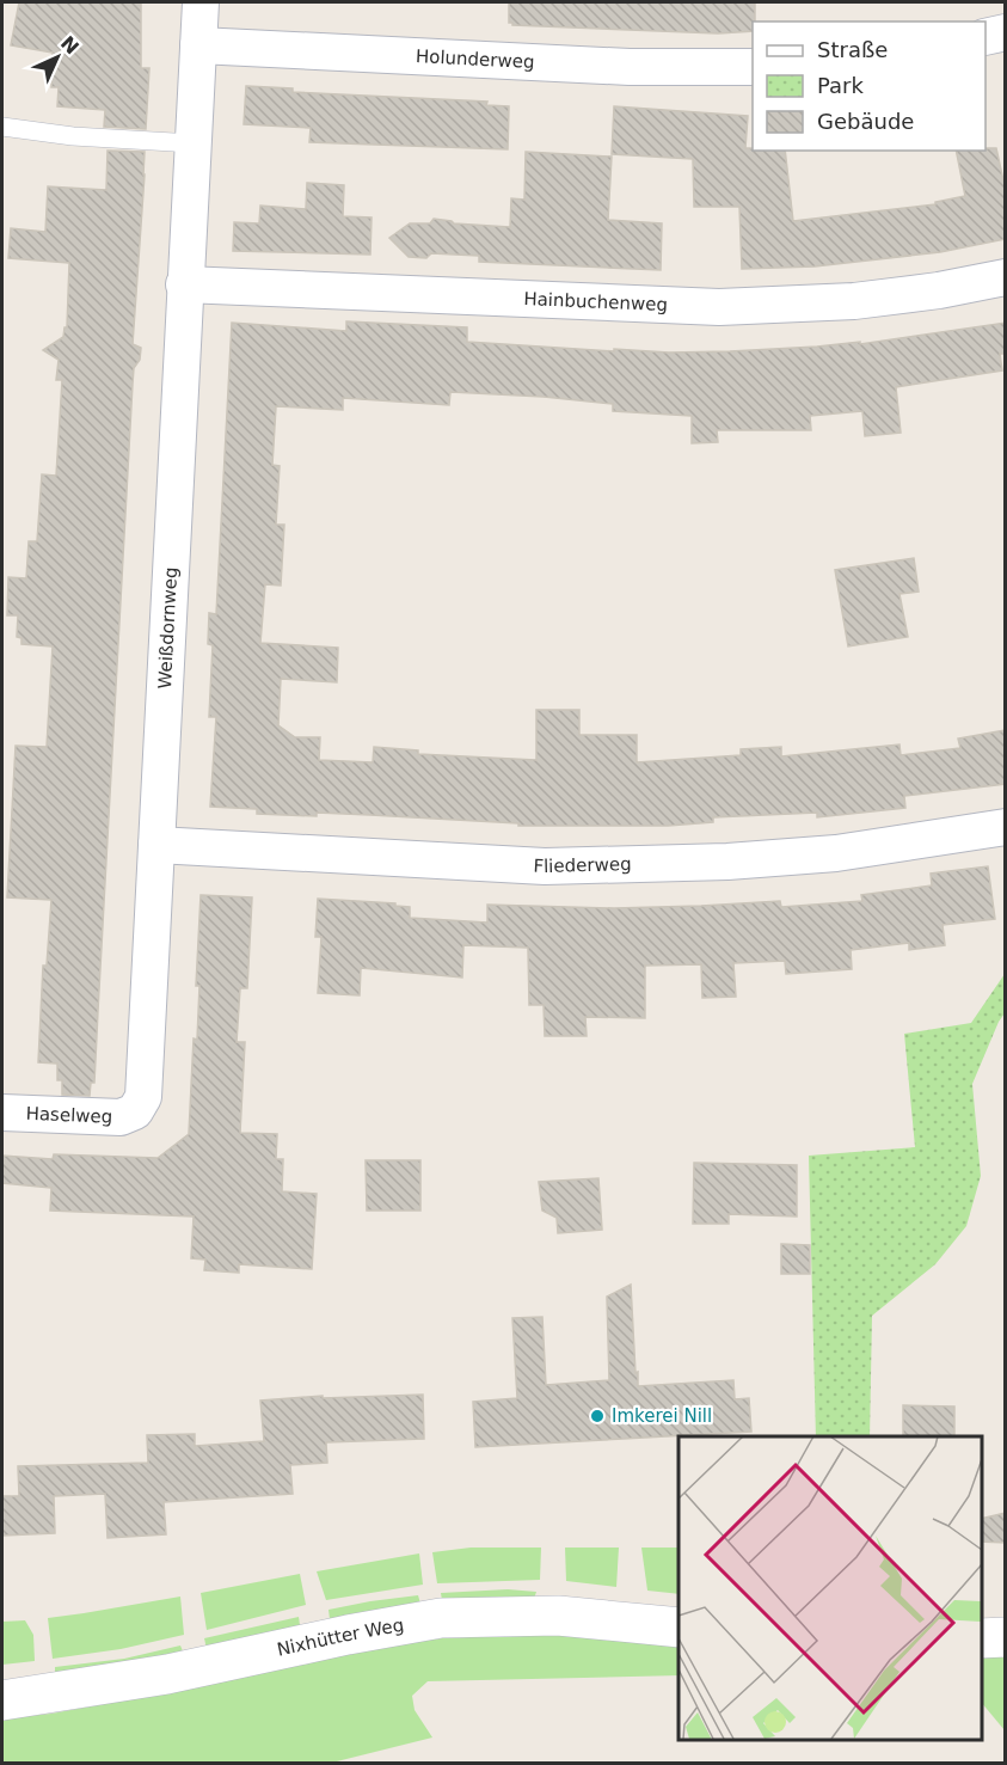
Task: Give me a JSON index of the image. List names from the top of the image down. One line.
{"streets":{"main road":["Nixhütter Weg"],"street":["Holunderweg","Hainbuchenweg","Weißdornweg","Fliederweg","Haselweg"]},"crossings":[["Holunderweg","Weißdornweg"],["Hainbuchenweg","Weißdornweg"],["Weißdornweg","Fliederweg"],["Weißdornweg","Haselweg"]],"places":["Imkerei Nill"],"legend":["Straße","Park","Gebäude"],"north":"top right"}
